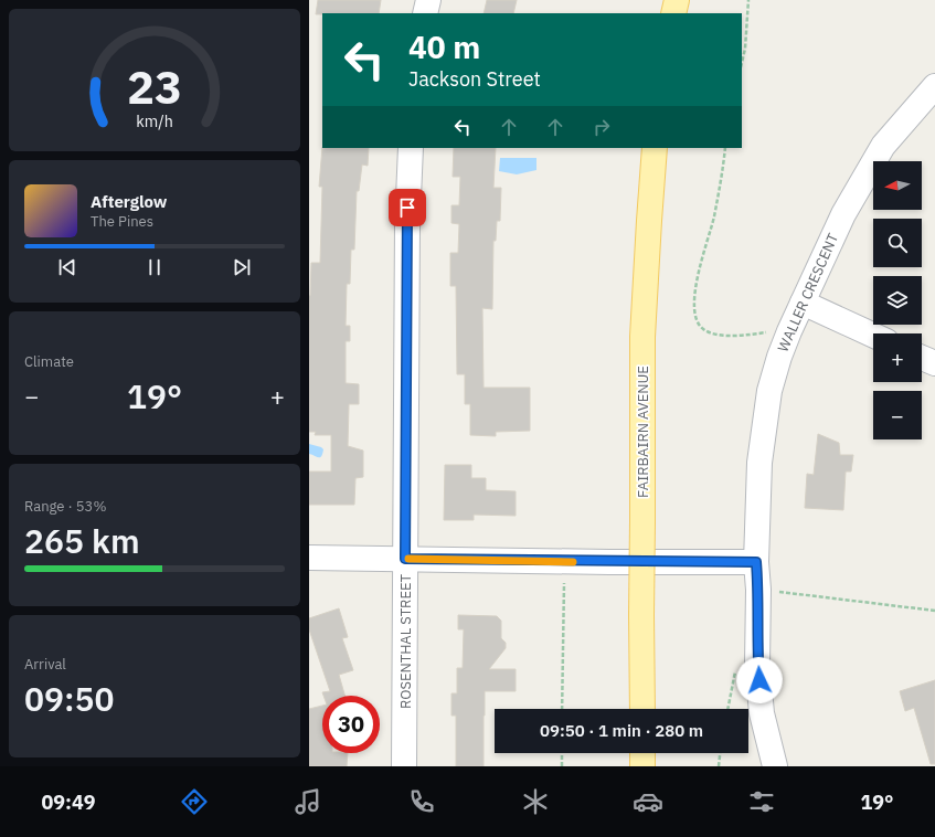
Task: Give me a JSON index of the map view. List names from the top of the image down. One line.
{"streets":{"main road":["FAIRBAIRN AVENUE"],"street":["WALLER CRESCENT","ROSENTHAL STREET"]},"north":"left","page":{"turn":["40 m","Jackson Street"],"map_buttons":["+","−"],"song":["Afterglow","The Pines"],"tile":["Climate",["Range · 53%","265 km"],["Arrival","09:50"]],"heat":["−","19°","+"],"limit":"30","trip":"09:50 · 1 min · 280 m","tabs":["09:49","19°"],"gauge":["23","km/h"]}}
